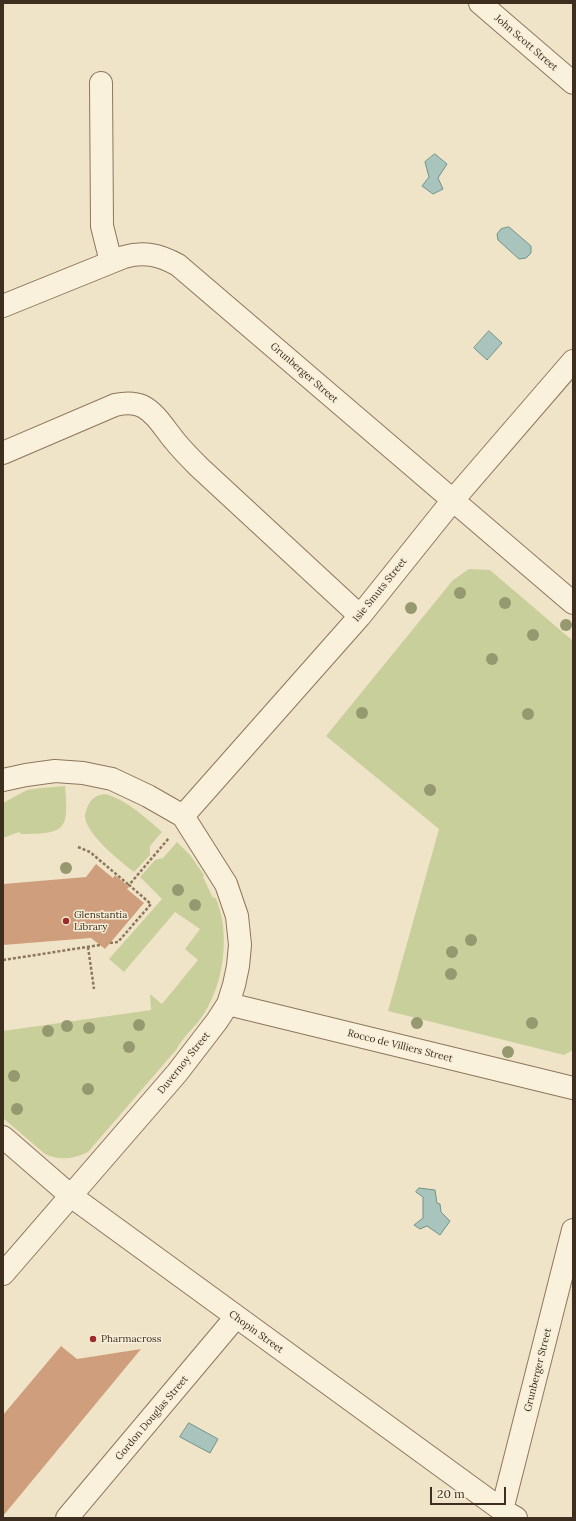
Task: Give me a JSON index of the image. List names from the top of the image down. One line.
{"streets":{"street":["John Scott Street","Grunberger Street","Isie Smuts Street","Rocco de Villiers Street","Duvernoy Street","Chopin Street","Gordon Douglas Street"]},"crossings":[["Grunberger Street","Isie Smuts Street"],["Grunberger Street","Chopin Street"],["Isie Smuts Street","Duvernoy Street"],["Rocco de Villiers Street","Duvernoy Street"],["Duvernoy Street","Chopin Street"],["Chopin Street","Gordon Douglas Street"]],"places":["Glenstantia Library","Pharmacross"],"scale_bar":"20 m"}
